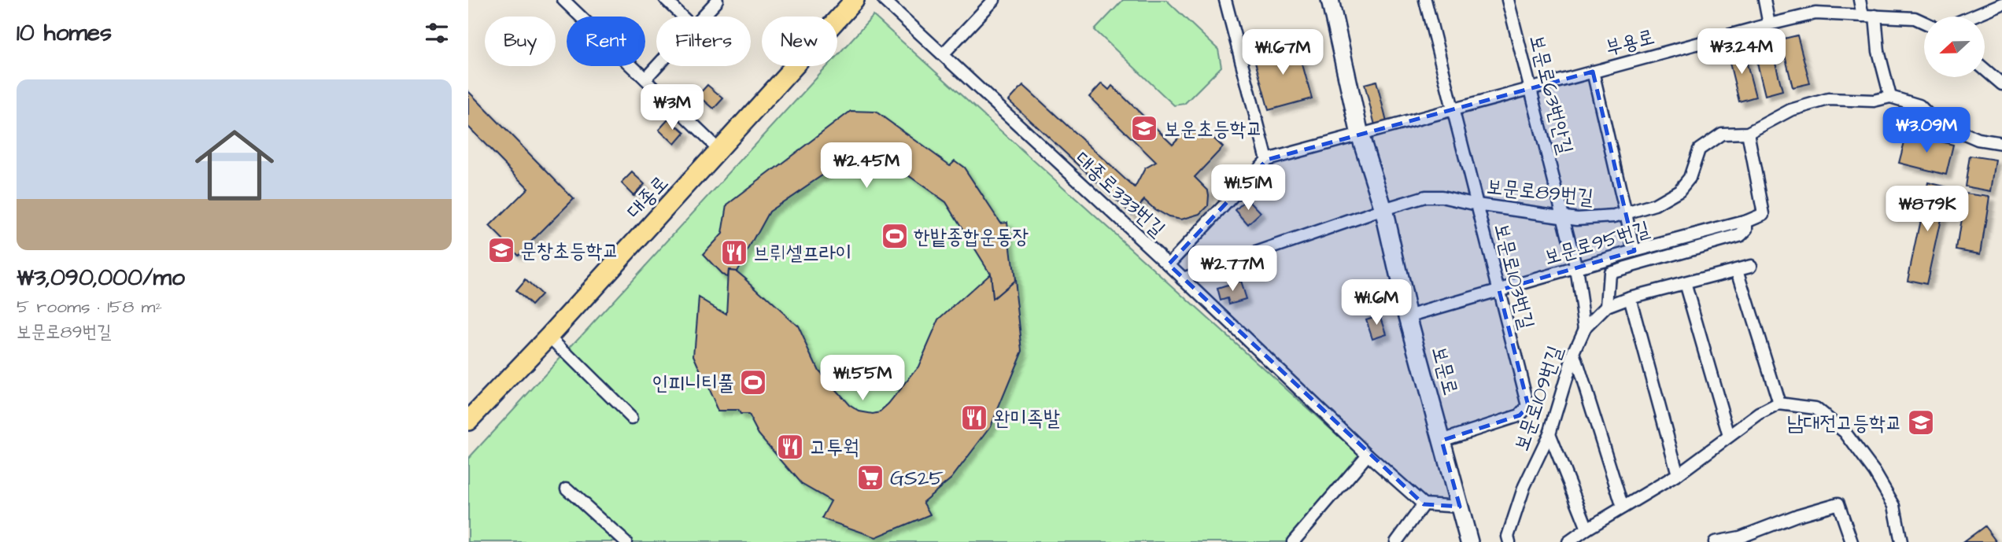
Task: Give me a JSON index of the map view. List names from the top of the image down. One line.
{"streets":{"main road":["대종로","보문로"],"street":["부용로","보문로63번안길","보문로89번길","대종로333번길","보문로95번길","보문로103번길","보문로109번길"]},"crossings":[["부용로","보문로63번안길"],["부용로","보문로89번길"],["부용로","보문로95번길"],["부용로","보문로103번길"],["부용로","보문로"],["보문로63번안길","보문로89번길"],["보문로63번안길","보문로95번길"],["보문로63번안길","보문로109번길"],["보문로89번길","보문로95번길"],["보문로89번길","보문로103번길"],["보문로89번길","보문로"],["보문로95번길","보문로103번길"],["보문로95번길","보문로"],["보문로103번길","보문로"]],"places":{"school or university":["보운초등학교","문창초등학교","남대전고등학교"],"sports":["한밭종합운동장","인피니티풀"],"restaurant":["브뤼셀프라이","완미족발","고투웍"],"supermarket":["GS25"]},"north":"left","page":{"heading":"10 homes","chip":["Buy","Rent","Filters","New"],"price":["₩3.24M","₩1.67M","₩3M","₩3.09M","₩2.45M","₩1.51M","₩879K","₩2.77M","₩1.6M","₩1.55M"],"list":[{"name":"₩3,090,000/mo","note":"5 rooms · 158 m² · 보문로89번길"}]}}
